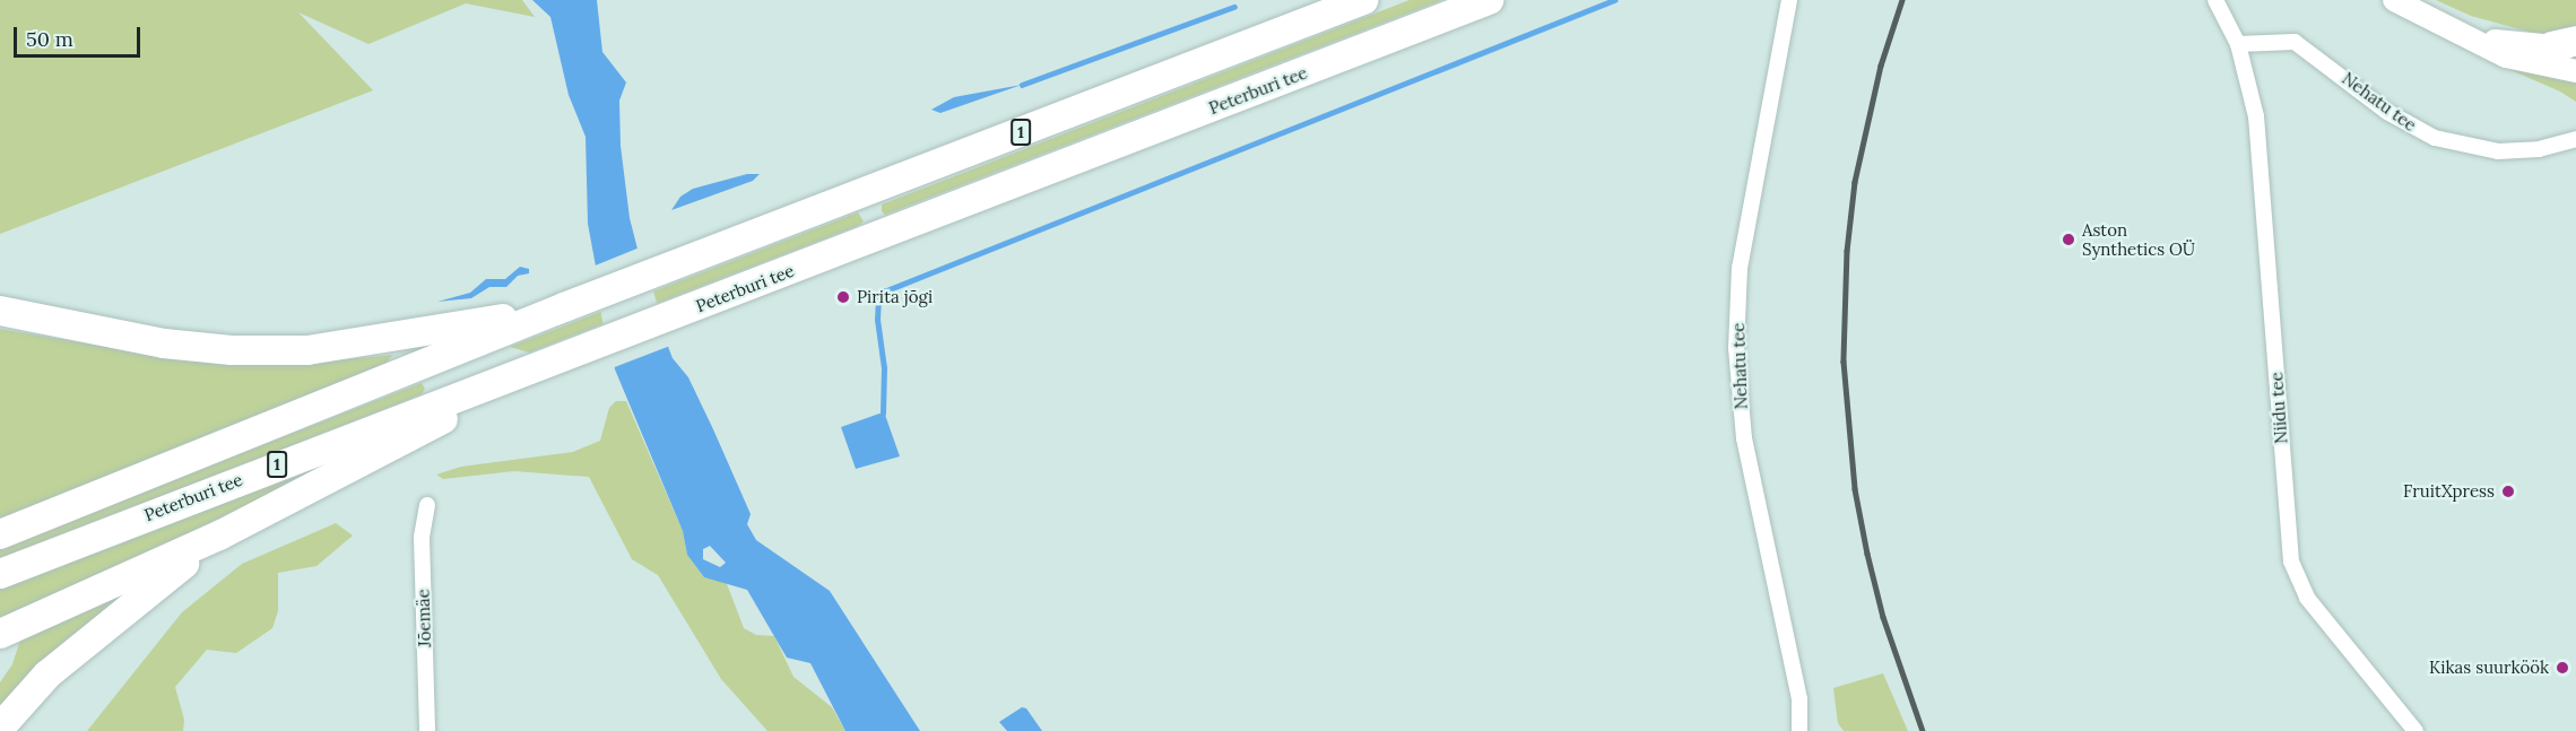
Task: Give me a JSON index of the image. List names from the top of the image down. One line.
{"streets":{"highway":["Peterburi tee","1"],"street":["Nehatu tee","Niidu tee","Jõemäe"]},"crossings":[["Nehatu tee","Niidu tee"]],"places":["Aston Synthetics OÜ","Pirita jõgi","FruitXpress","Kikas suurköök"],"scale_bar":"50 m"}
